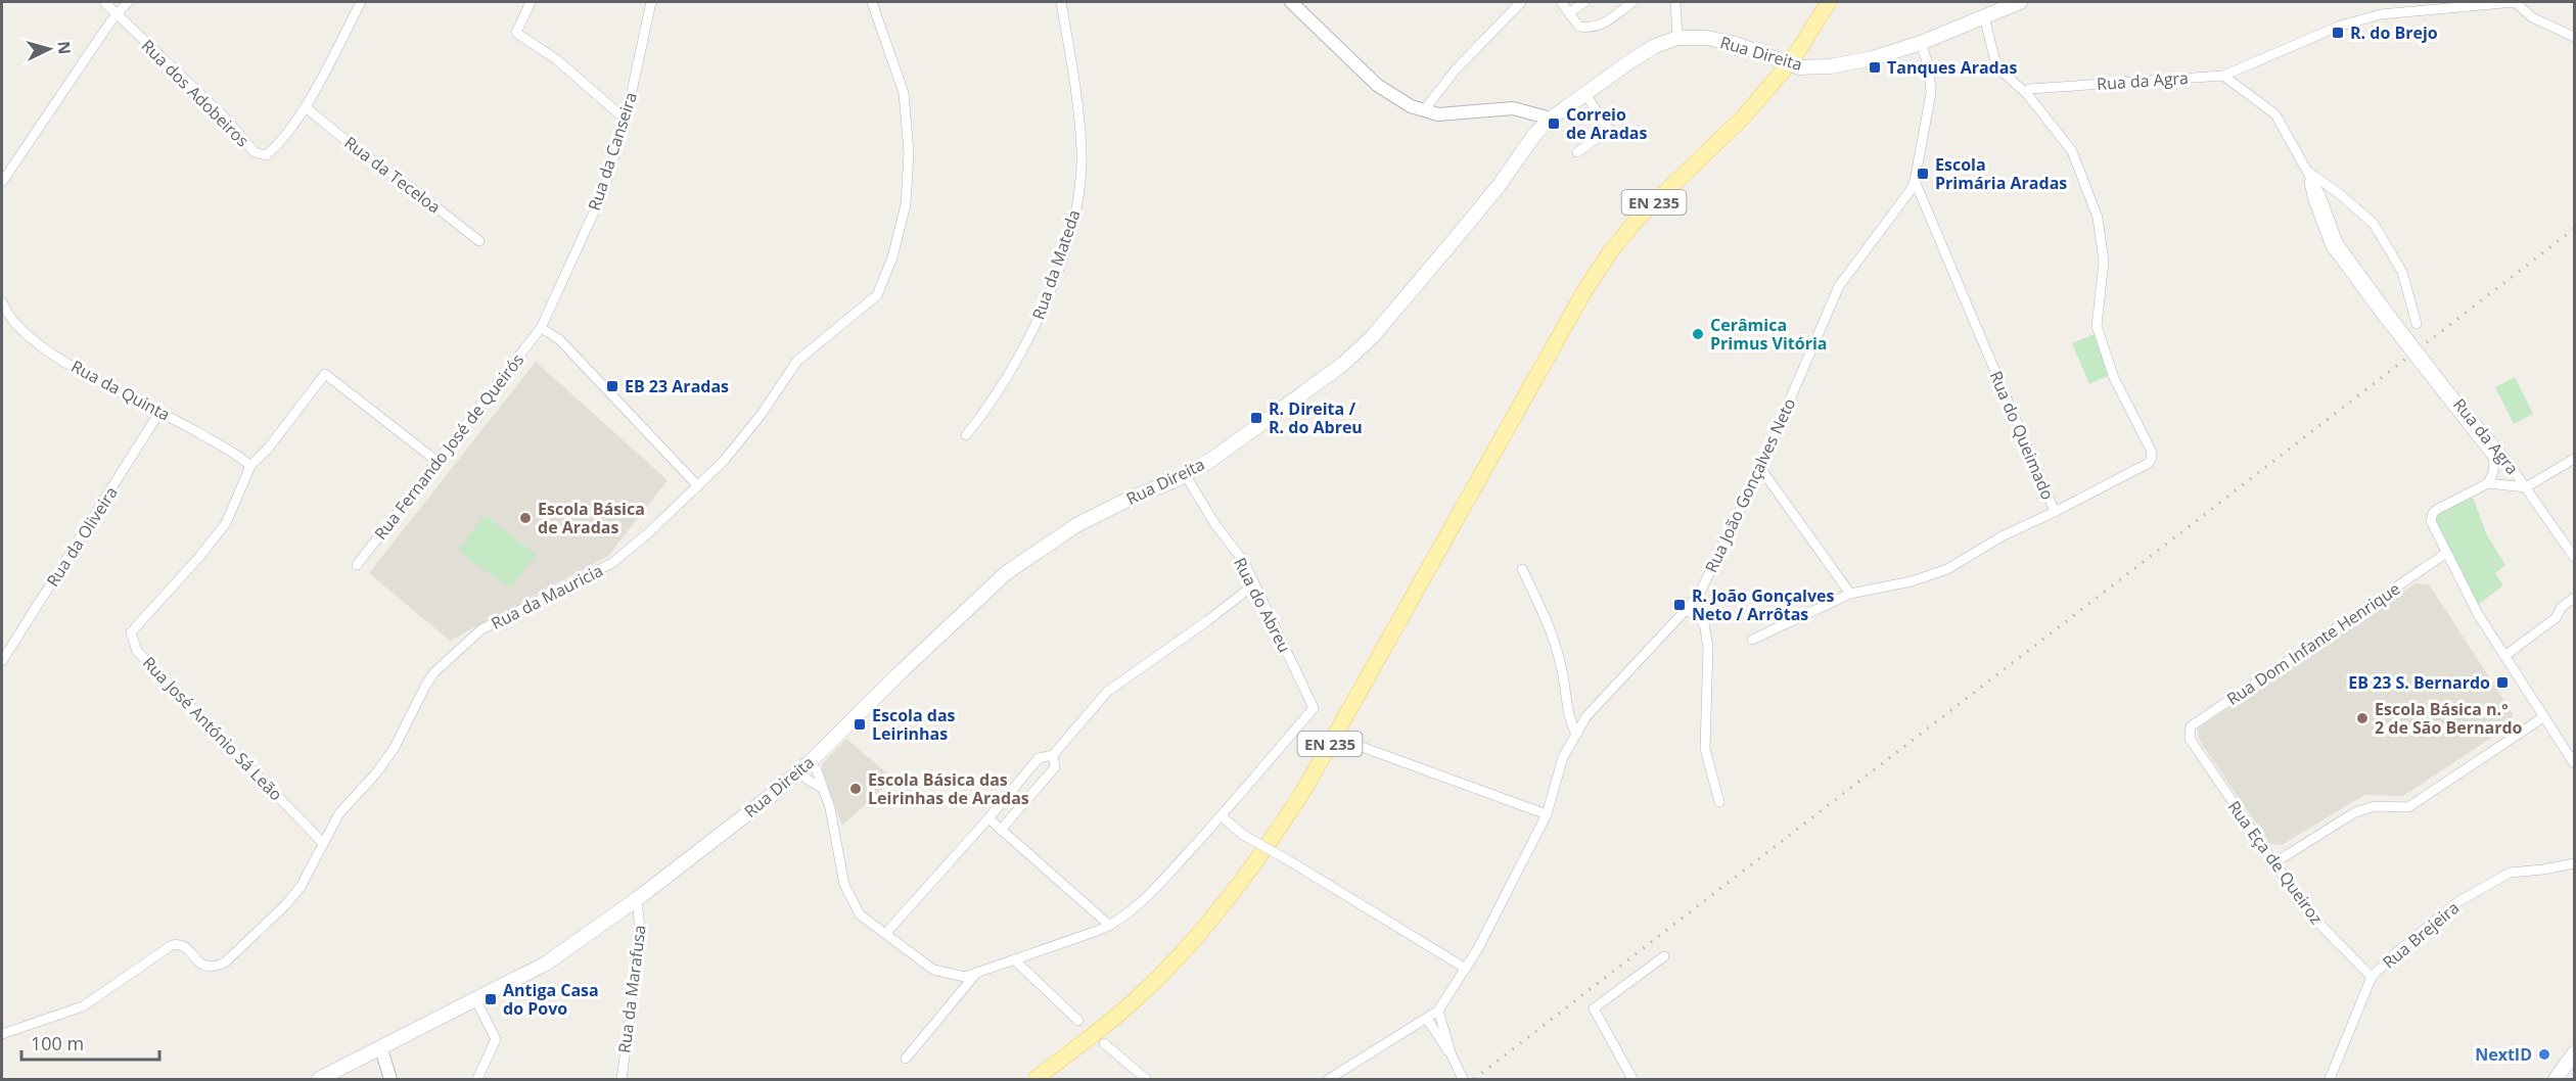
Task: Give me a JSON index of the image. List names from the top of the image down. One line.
{"streets":{"main road":["Rua Direita","EN 235"],"street":["Rua da Agra","Rua dos Adobeiros","Rua da Canseira","Rua da Teceloa","Rua da Mateda","Rua da Quinta","Rua do Queimado","Rua Fernando José de Queirós","Rua João Gonçalves Neto","Rua da Oliveira","Rua da Mauricia","Rua do Abreu","Rua Dom Infante Henrique","Rua José António Sá Leão","Rua Eça de Queiroz","Rua Brejeira","Rua da Marafusa"]},"crossings":[["Rua Direita","Rua João Gonçalves Neto"],["Rua Direita","Rua do Abreu"],["Rua Direita","Rua da Marafusa"],["Rua dos Adobeiros","Rua da Teceloa"],["Rua da Canseira","Rua Fernando José de Queirós"],["Rua da Quinta","Rua da Oliveira"],["Rua da Quinta","Rua José António Sá Leão"],["Rua do Queimado","Rua João Gonçalves Neto"],["Rua Fernando José de Queirós","Rua José António Sá Leão"],["Rua da Mauricia","Rua José António Sá Leão"],["Rua Dom Infante Henrique","Rua Eça de Queiroz"],["Rua Eça de Queiroz","Rua Brejeira"]],"places":{"transit":["R. do Brejo","Tanques Aradas","Correio de Aradas","Escola Primária Aradas","EB 23 Aradas","R. Direita / R. do Abreu","R. João Gonçalves Neto / Arrôtas","EB 23 S. Bernardo","Escola das Leirinhas","Antiga Casa do Povo"],"other":["Cerâmica Primus Vitória","Escola Básica de Aradas","Escola Básica n.º 2 de São Bernardo","Escola Básica das Leirinhas de Aradas","NextID"]},"scale_bar":"100 m","north":"right"}
